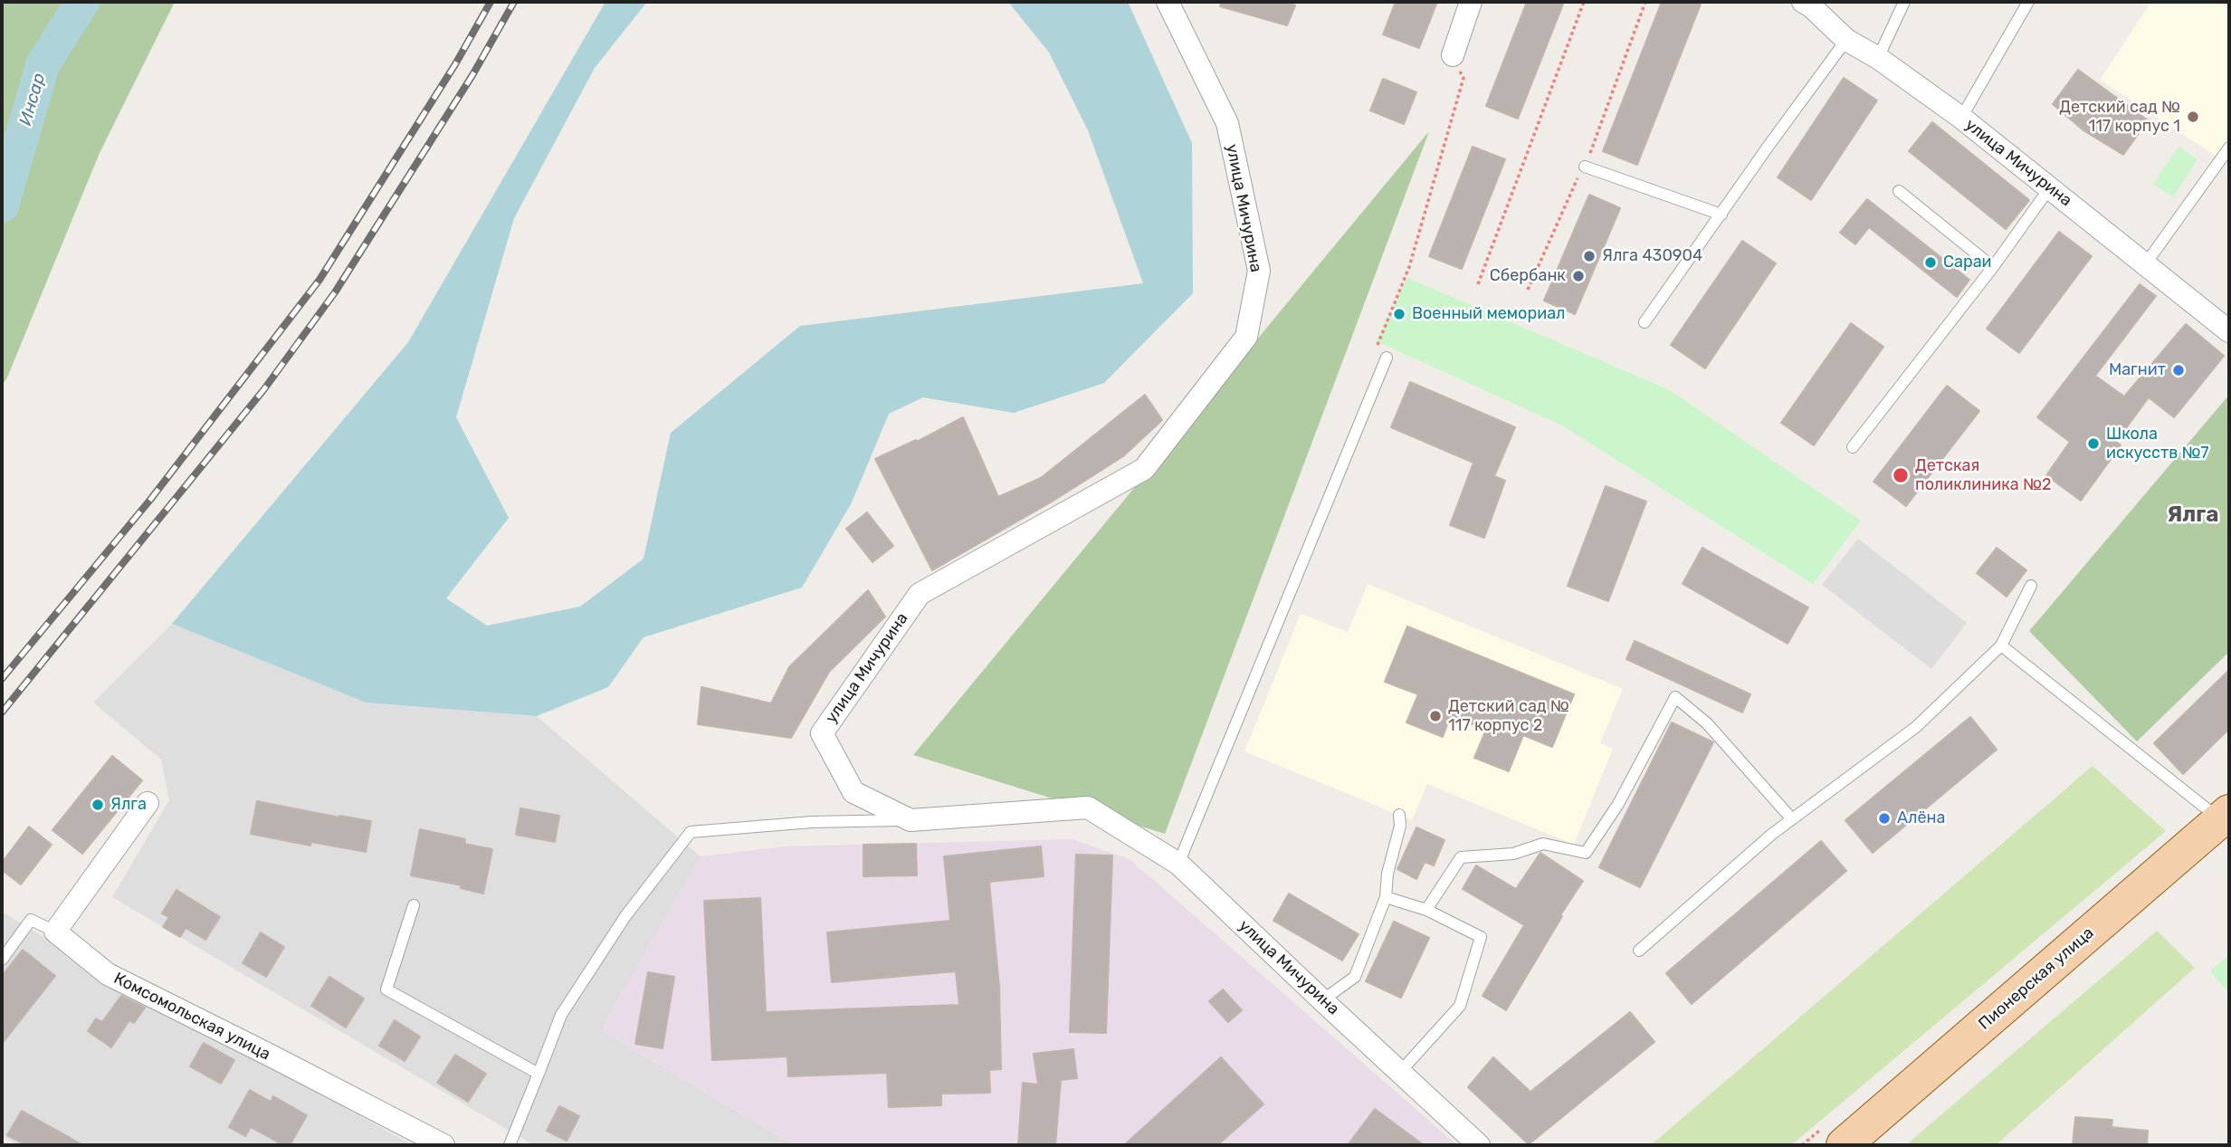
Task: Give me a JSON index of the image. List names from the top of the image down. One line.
{"streets":{"main road":["Пионерская улица"],"street":["улица Мичурина","Комсомольская улица"]},"districts":["Ялга"],"water":["Инсар"],"places":["Детский сад № 117 корпус 1","Ялга 430904","Сараи","Сбербанк","Военный мемориал","Магнит","Школа искусств №7","Детская поликлиника №2","Детский сад № 117 корпус 2","Ялга","Алёна"]}
